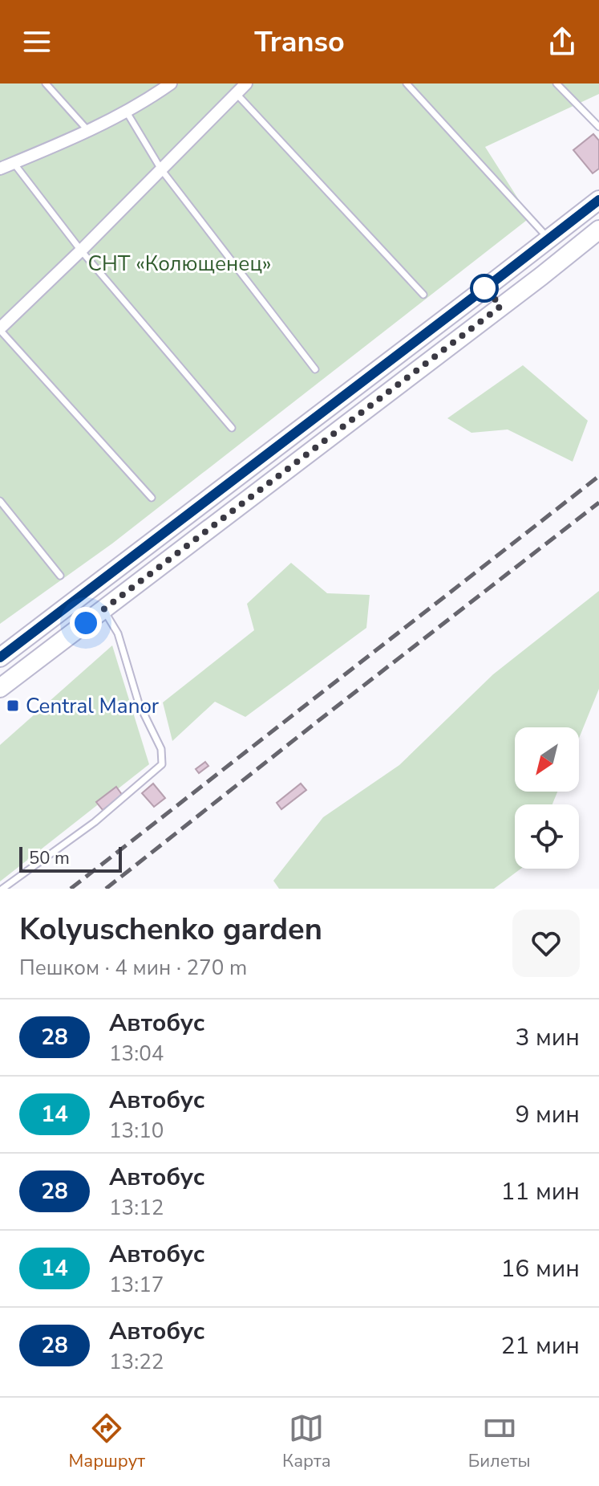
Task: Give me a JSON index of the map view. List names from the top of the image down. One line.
{"parks":["СНТ «Колющенец»"],"places":{"transit":["Central Manor"]},"lines":["bus line 28"],"scale_bar":"50 m","north":"bottom left","page":{"header":"Transo","scale":"50 m","heading":["Kolyuschenko garden","Пешком · 4 мин · 270 m"],"list":[{"mark":"28","name":"Автобус","note":"13:04","value":"3 мин"},{"mark":"14","name":"Автобус","note":"13:10","value":"9 мин"},{"mark":"28","name":"Автобус","note":"13:12","value":"11 мин"},{"mark":"14","name":"Автобус","note":"13:17","value":"16 мин"},{"mark":"28","name":"Автобус","note":"13:22","value":"21 мин"}],"tabs":["Маршрут","Карта","Билеты"]}}
